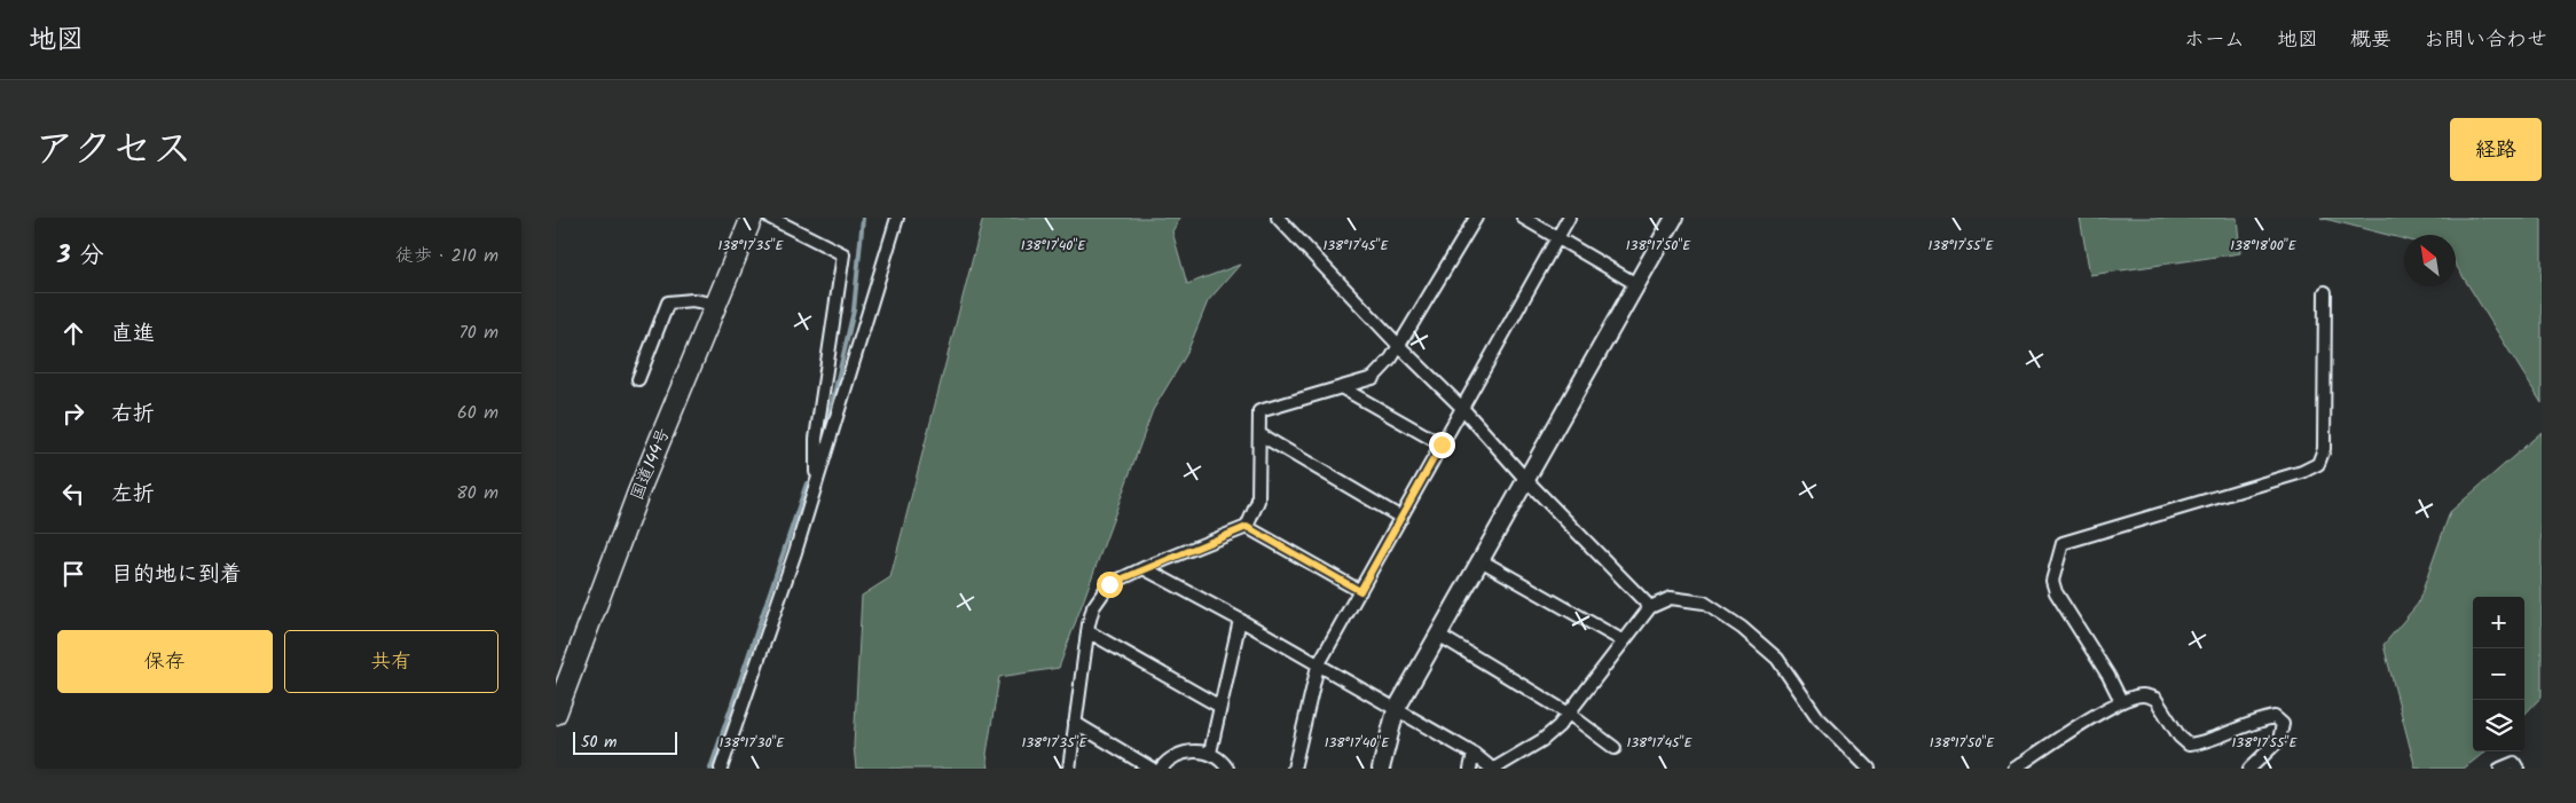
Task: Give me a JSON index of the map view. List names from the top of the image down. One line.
{"streets":{"highway":["国道144号"]},"scale_bar":"50 m","north":"top left","page":{"header":"地図","nav":["ホーム","地図","概要","お問い合わせ"],"title":"アクセス","buttons":["経路",["保存","共有"]],"heading":["3 分","徒歩 · 210 m"],"list":[["直進","70 m"],["右折","60 m"],["左折","80 m"],"目的地に到着"],"map_buttons":["+","−"],"scale":"50 m"},"coordinates":["138°17'35\"E","138°17'40\"E","138°17'50\"E","138°18'00\"E","138°17'45\"E","138°17'55\"E","138°17'30\"E"]}
